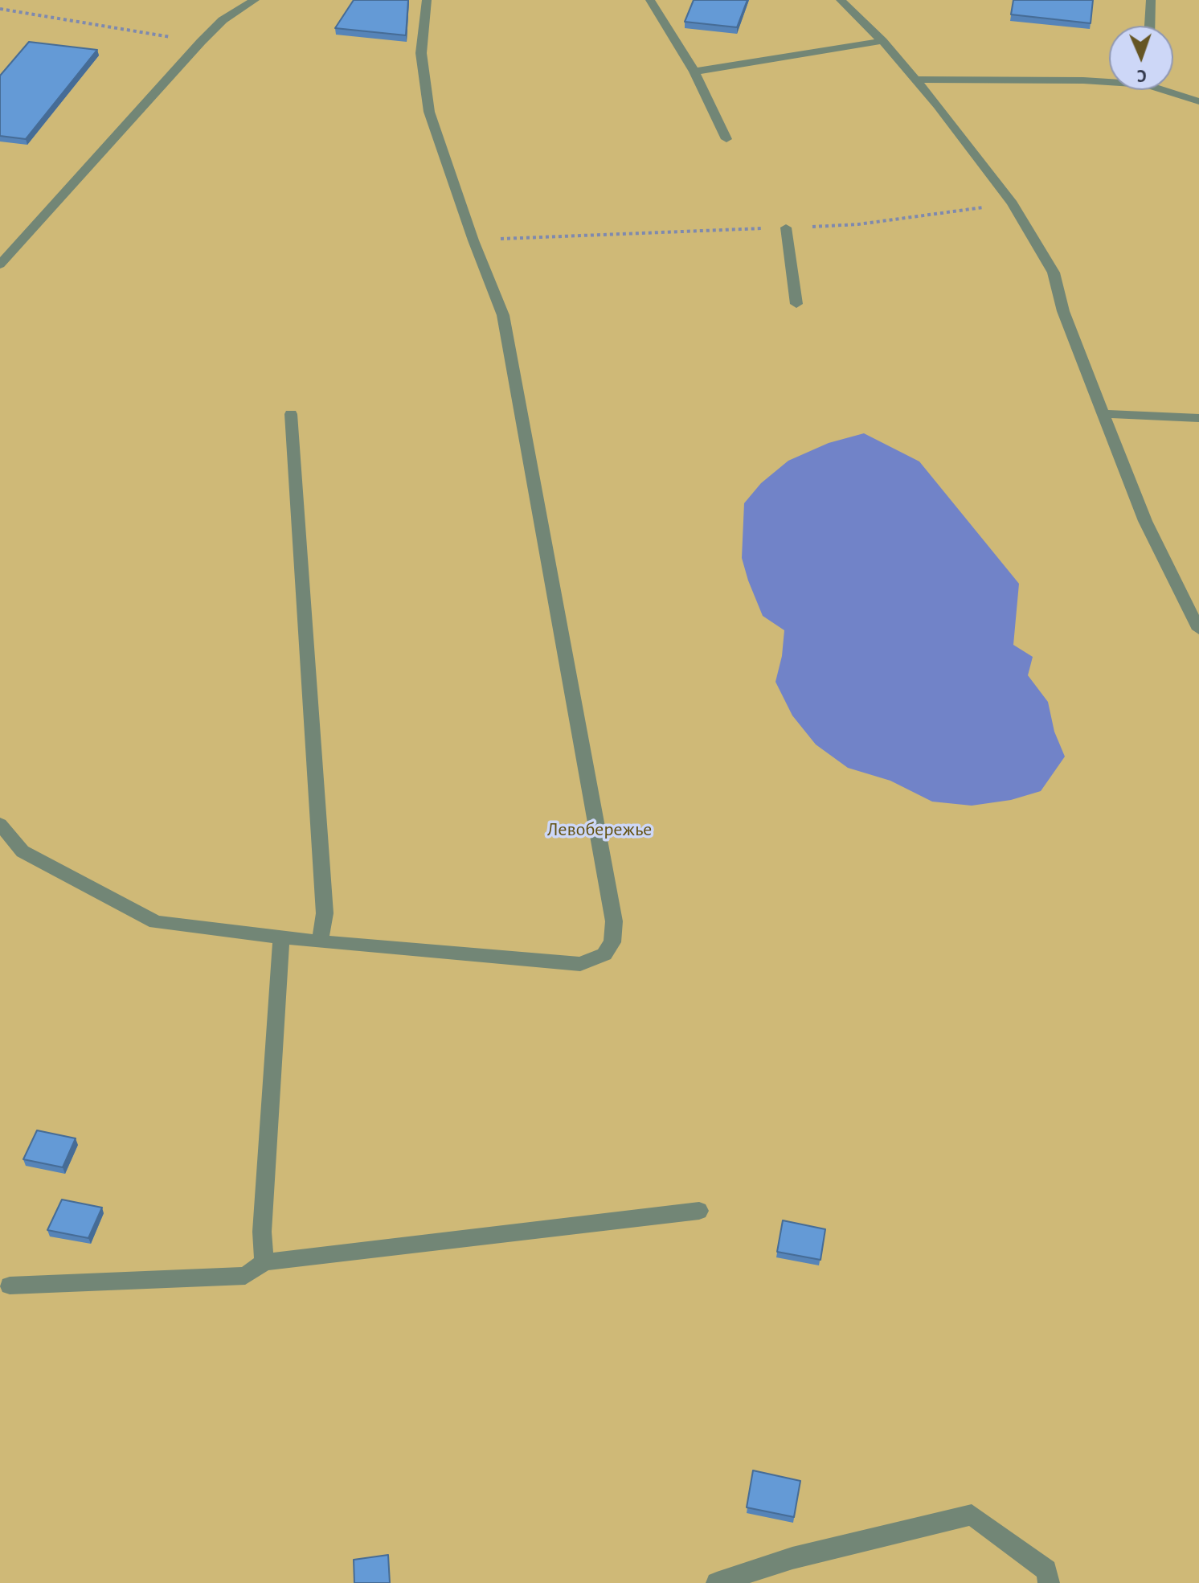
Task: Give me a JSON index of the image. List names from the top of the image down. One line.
{"parks":["Левобережье"],"north":"bottom"}
